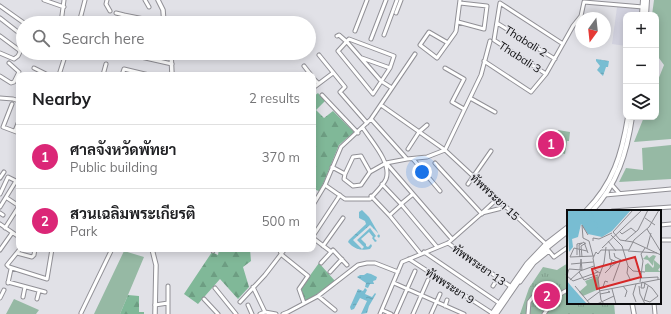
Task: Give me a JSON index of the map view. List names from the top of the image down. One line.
{"streets":{"street":["Thabali 2","Thabali 3","ทัพพระยา 15","ทัพพระยา 13","ทัพพระยา 9"]},"north":"bottom","page":{"map_buttons":["+","−"],"search":"Search here","heading":["Nearby","2 results"],"list":[{"mark":"1","name":"ศาลจังหวัดพัทยา","note":"Public building","value":"370 m"},{"mark":"2","name":"สวนเฉลิมพระเกียรติ","note":"Park","value":"500 m"}],"pins":["1","2"]}}
